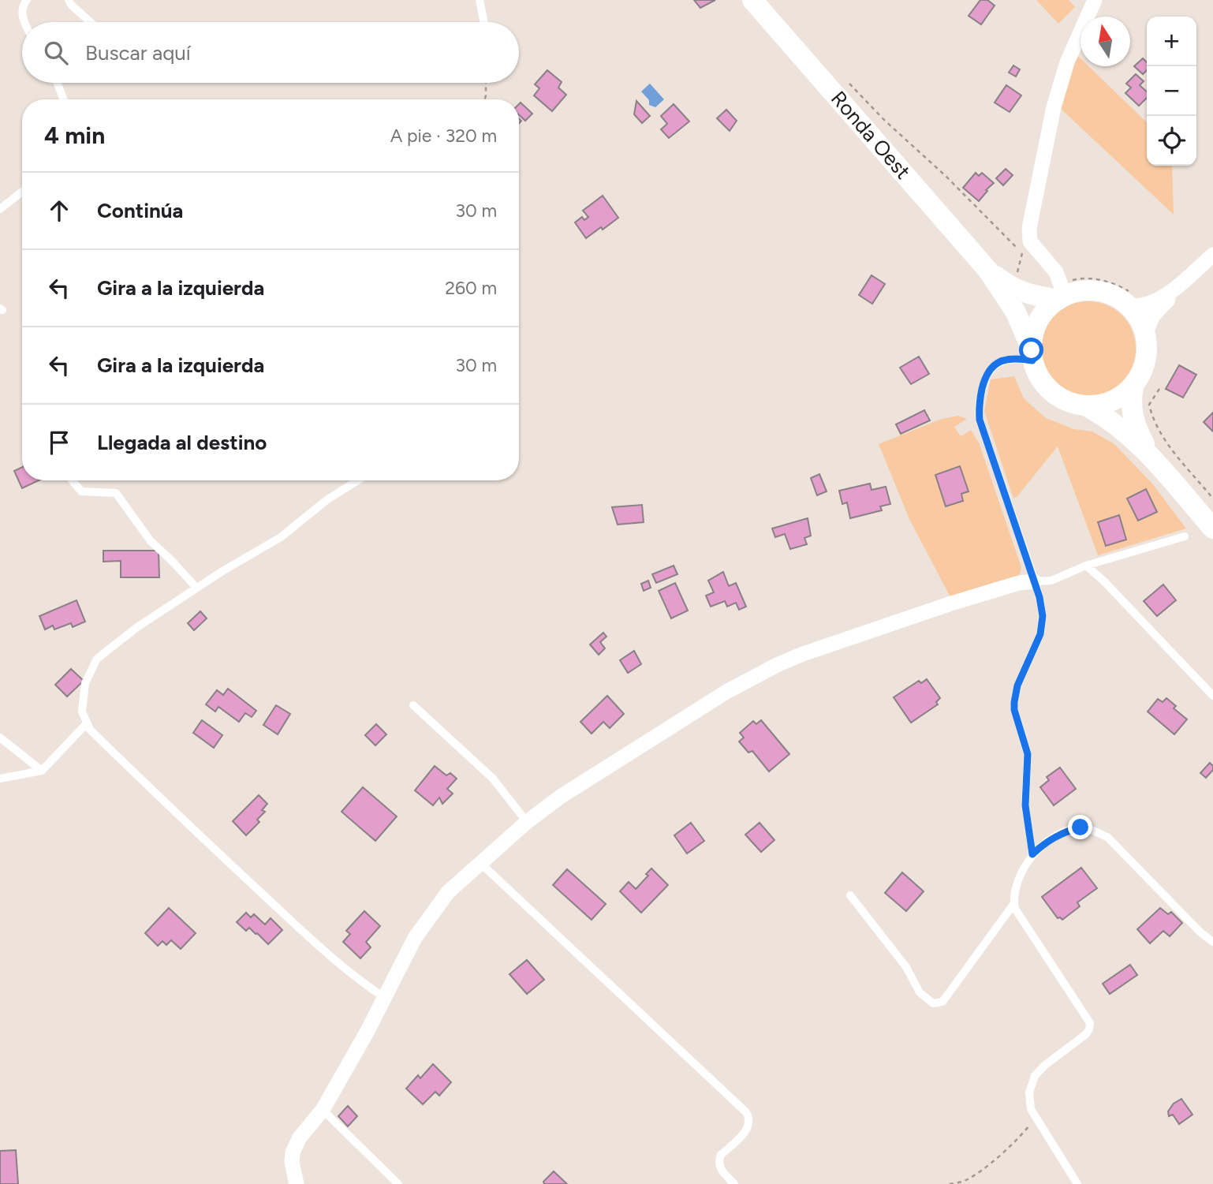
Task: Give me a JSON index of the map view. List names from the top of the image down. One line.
{"streets":{"main road":["Ronda Oest"]},"north":"top","page":{"map_buttons":["+","−"],"search":"Buscar aquí","heading":["4 min","A pie · 320 m"],"list":[["Continúa","30 m"],["Gira a la izquierda","260 m"],["Gira a la izquierda","30 m"],"Llegada al destino"]}}
